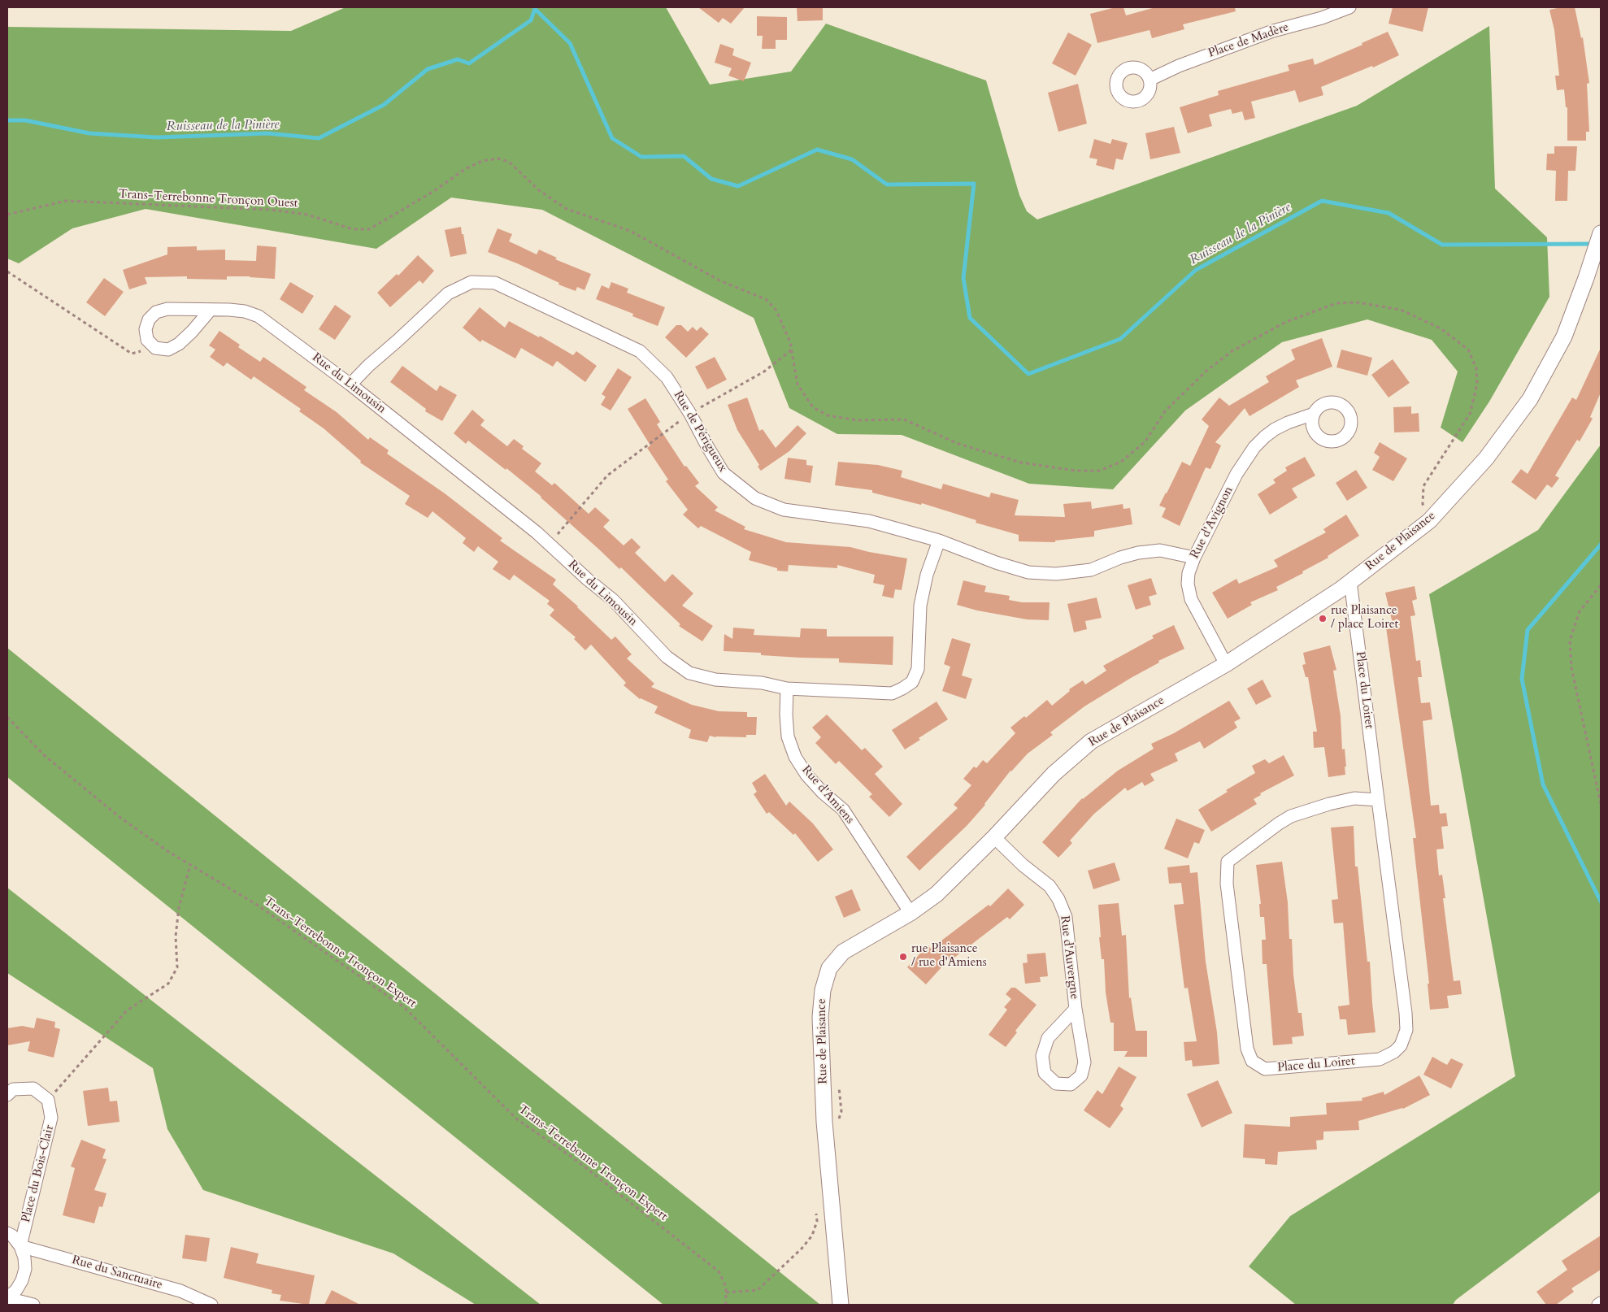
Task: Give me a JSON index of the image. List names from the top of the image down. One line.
{"streets":{"street":["Place de Madère","Rue du Limousin","Rue de Périgueux","Rue d'Avignon","Rue de Plaisance","Place du Loiret","Rue d'Amiens","Rue d'Auvergne","Place du Bois-Clair","Rue du Sanctuaire"],"path":["Trans-Terrebonne Tronçon Ouest","Trans-Terrebonne Tronçon Expert"]},"crossings":[["Trans-Terrebonne Tronçon Ouest","Rue de Plaisance"],["Rue du Limousin","Rue de Périgueux"],["Rue du Limousin","Rue d'Amiens"],["Rue de Périgueux","Rue d'Avignon"],["Rue d'Avignon","Rue de Plaisance"],["Rue de Plaisance","Place du Loiret"],["Rue de Plaisance","Rue d'Amiens"],["Rue de Plaisance","Rue d'Auvergne"],["Place du Bois-Clair","Rue du Sanctuaire"]],"water":["Ruisseau de la Pinière"],"places":["rue Plaisance / place Loiret","rue Plaisance / rue d'Amiens"]}
